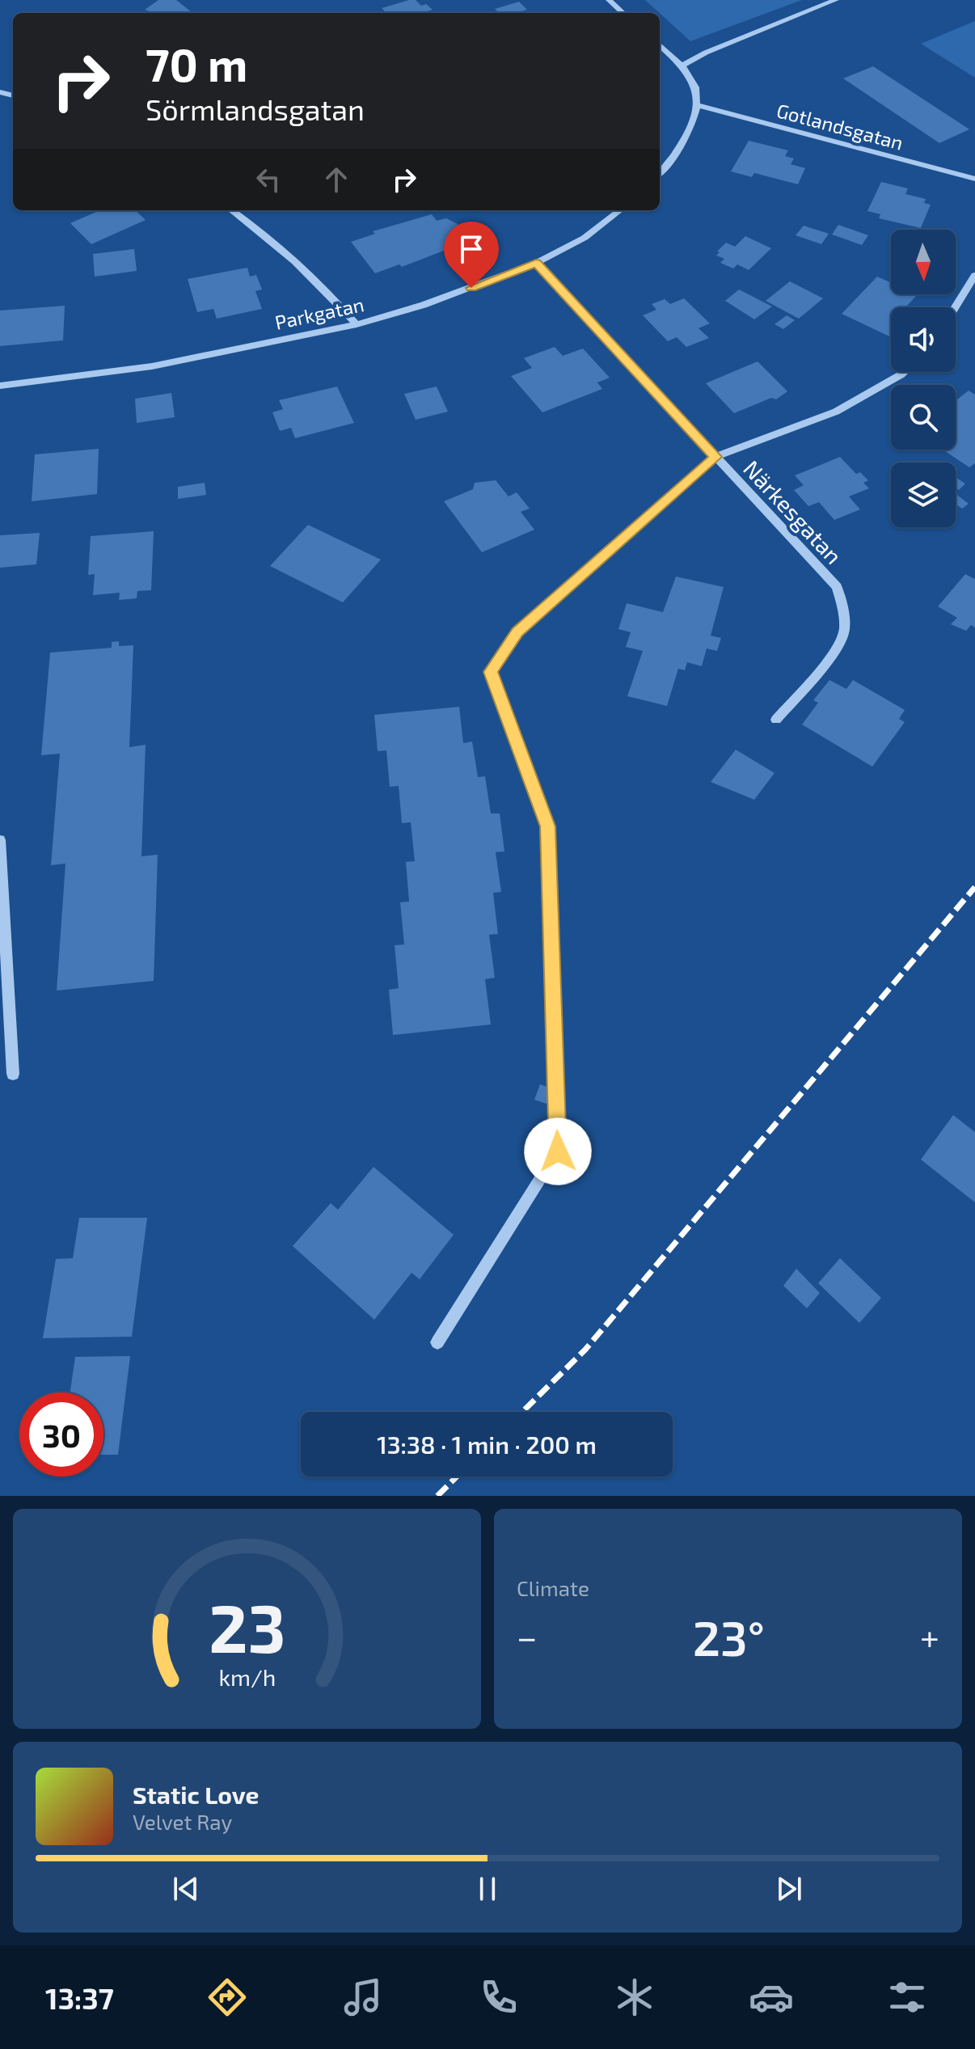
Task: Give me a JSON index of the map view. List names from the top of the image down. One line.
{"streets":{"street":["Gotlandsgatan","Parkgatan","Närkesgatan"]},"crossings":[["Parkgatan","Närkesgatan"]],"north":"bottom","page":{"turn":["70 m","Sörmlandsgatan"],"limit":"30","trip":"13:38 · 1 min · 200 m","tile":"Climate","heat":["−","23°","+"],"song":["Static Love","Velvet Ray"],"tabs":"13:37","gauge":["23","km/h"]}}
